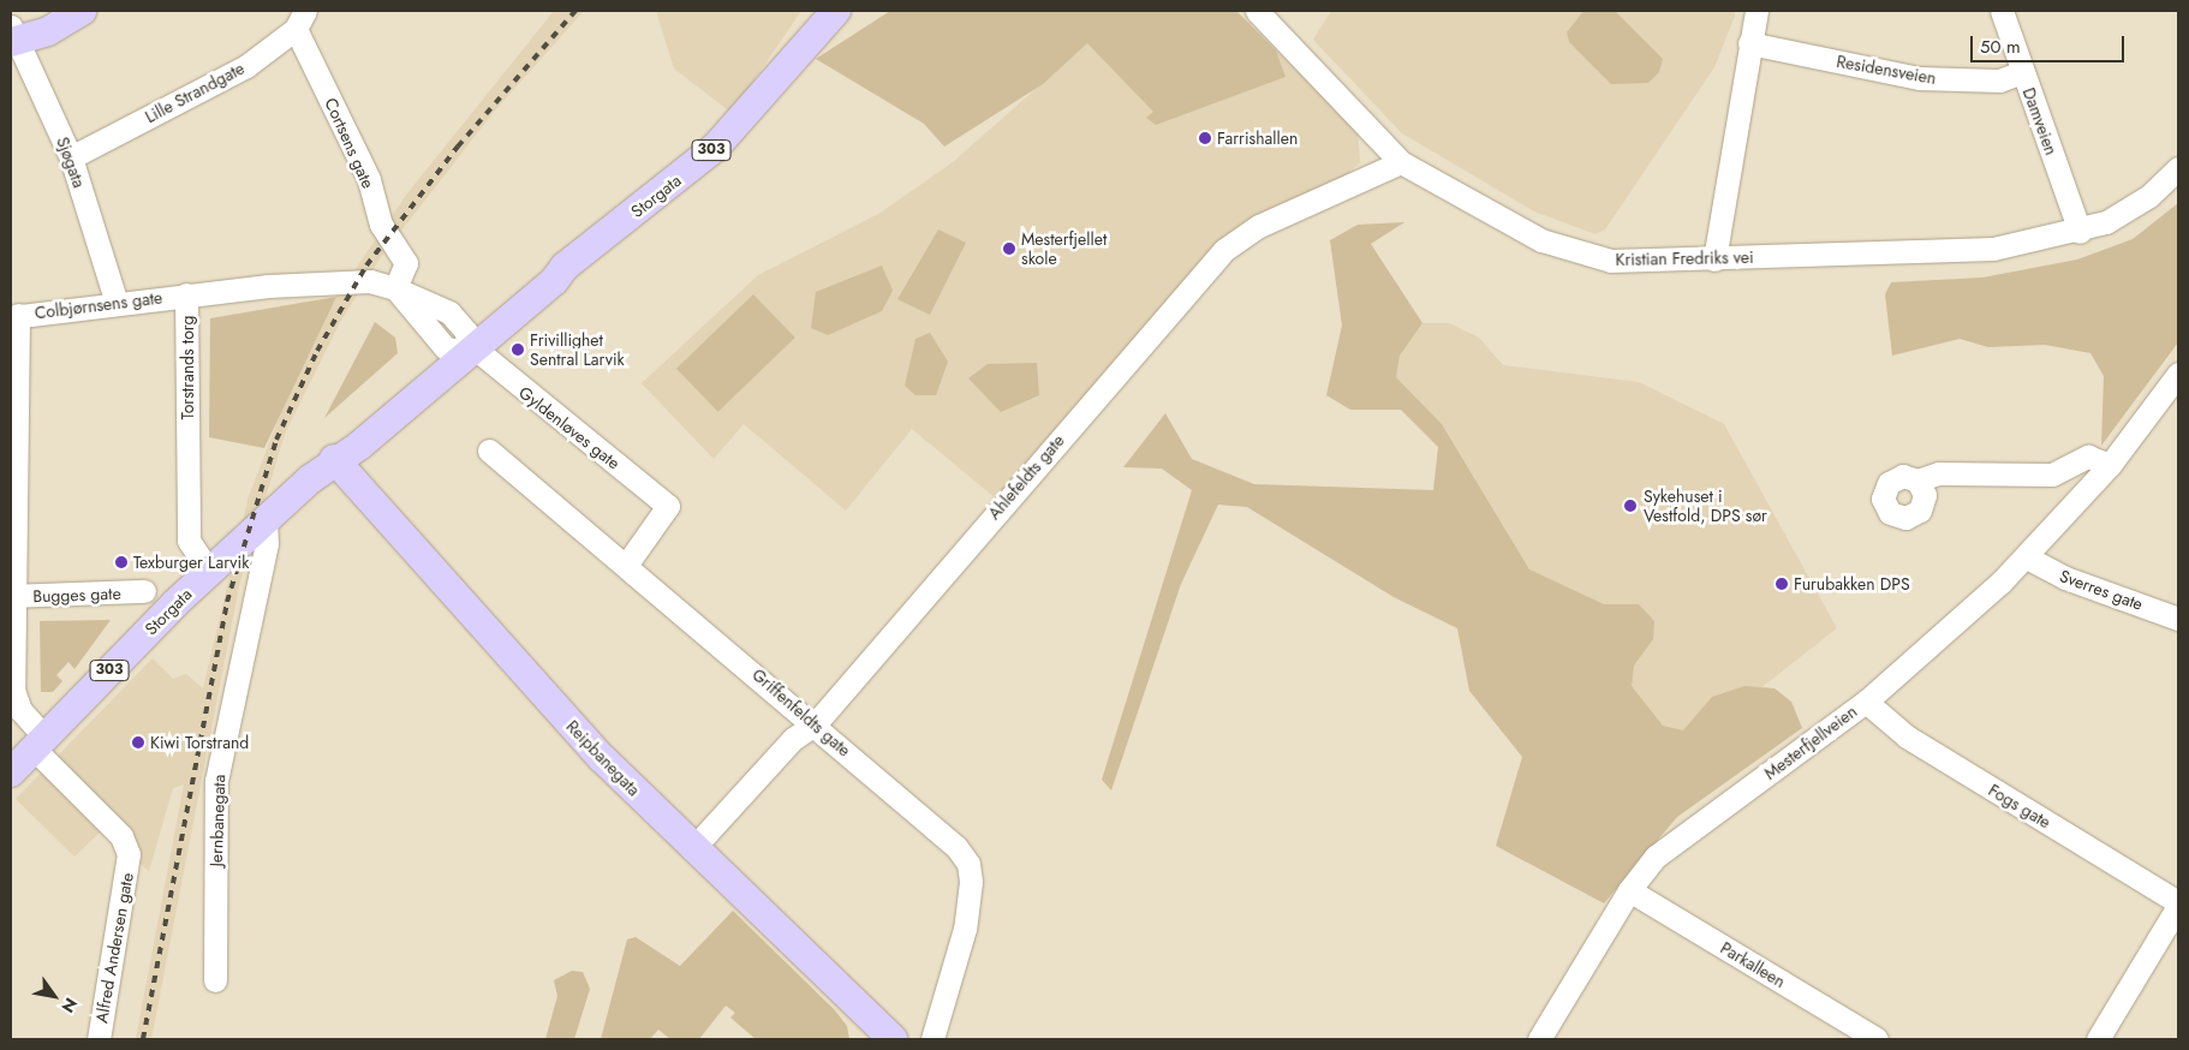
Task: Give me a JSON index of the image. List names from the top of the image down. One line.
{"streets":{"main road":["303","Storgata","Reipbanegata"],"street":["Residensveien","Lille Strandgate","Damveien","Cortsens gate","Sjøgata","Kristian Fredriks vei","Colbjørnsens gate","Torstrands torg","Gyldenløves gate","Ahlefeldts gate","Sverres gate","Bugges gate","Griffenfeldts gate","Mesterfjellveien","Fogs gate","Jernbanegata","Alfred Andersen gate","Parkalleen"]},"crossings":[["Residensveien","Damveien"],["Lille Strandgate","Cortsens gate"],["Lille Strandgate","Sjøgata"],["Damveien","Kristian Fredriks vei"],["Cortsens gate","Torstrands torg"],["Sjøgata","Colbjørnsens gate"],["Storgata","Torstrands torg"],["Storgata","Gyldenløves gate"],["Storgata","Reipbanegata"],["Storgata","Jernbanegata"],["Storgata","Alfred Andersen gate"],["Kristian Fredriks vei","Ahlefeldts gate"],["Colbjørnsens gate","Torstrands torg"],["Colbjørnsens gate","Alfred Andersen gate"],["Torstrands torg","Gyldenløves gate"],["Gyldenløves gate","Griffenfeldts gate"],["Ahlefeldts gate","Griffenfeldts gate"],["Ahlefeldts gate","Reipbanegata"],["Sverres gate","Mesterfjellveien"],["Bugges gate","Alfred Andersen gate"],["Mesterfjellveien","Fogs gate"],["Mesterfjellveien","Parkalleen"]],"places":["Farrishallen","Mesterfjellet skole","Frivillighet Sentral Larvik","Sykehuset i Vestfold, DPS sør","Texburger Larvik","Furubakken DPS","Kiwi Torstrand"],"scale_bar":"50 m","north":"bottom right"}
